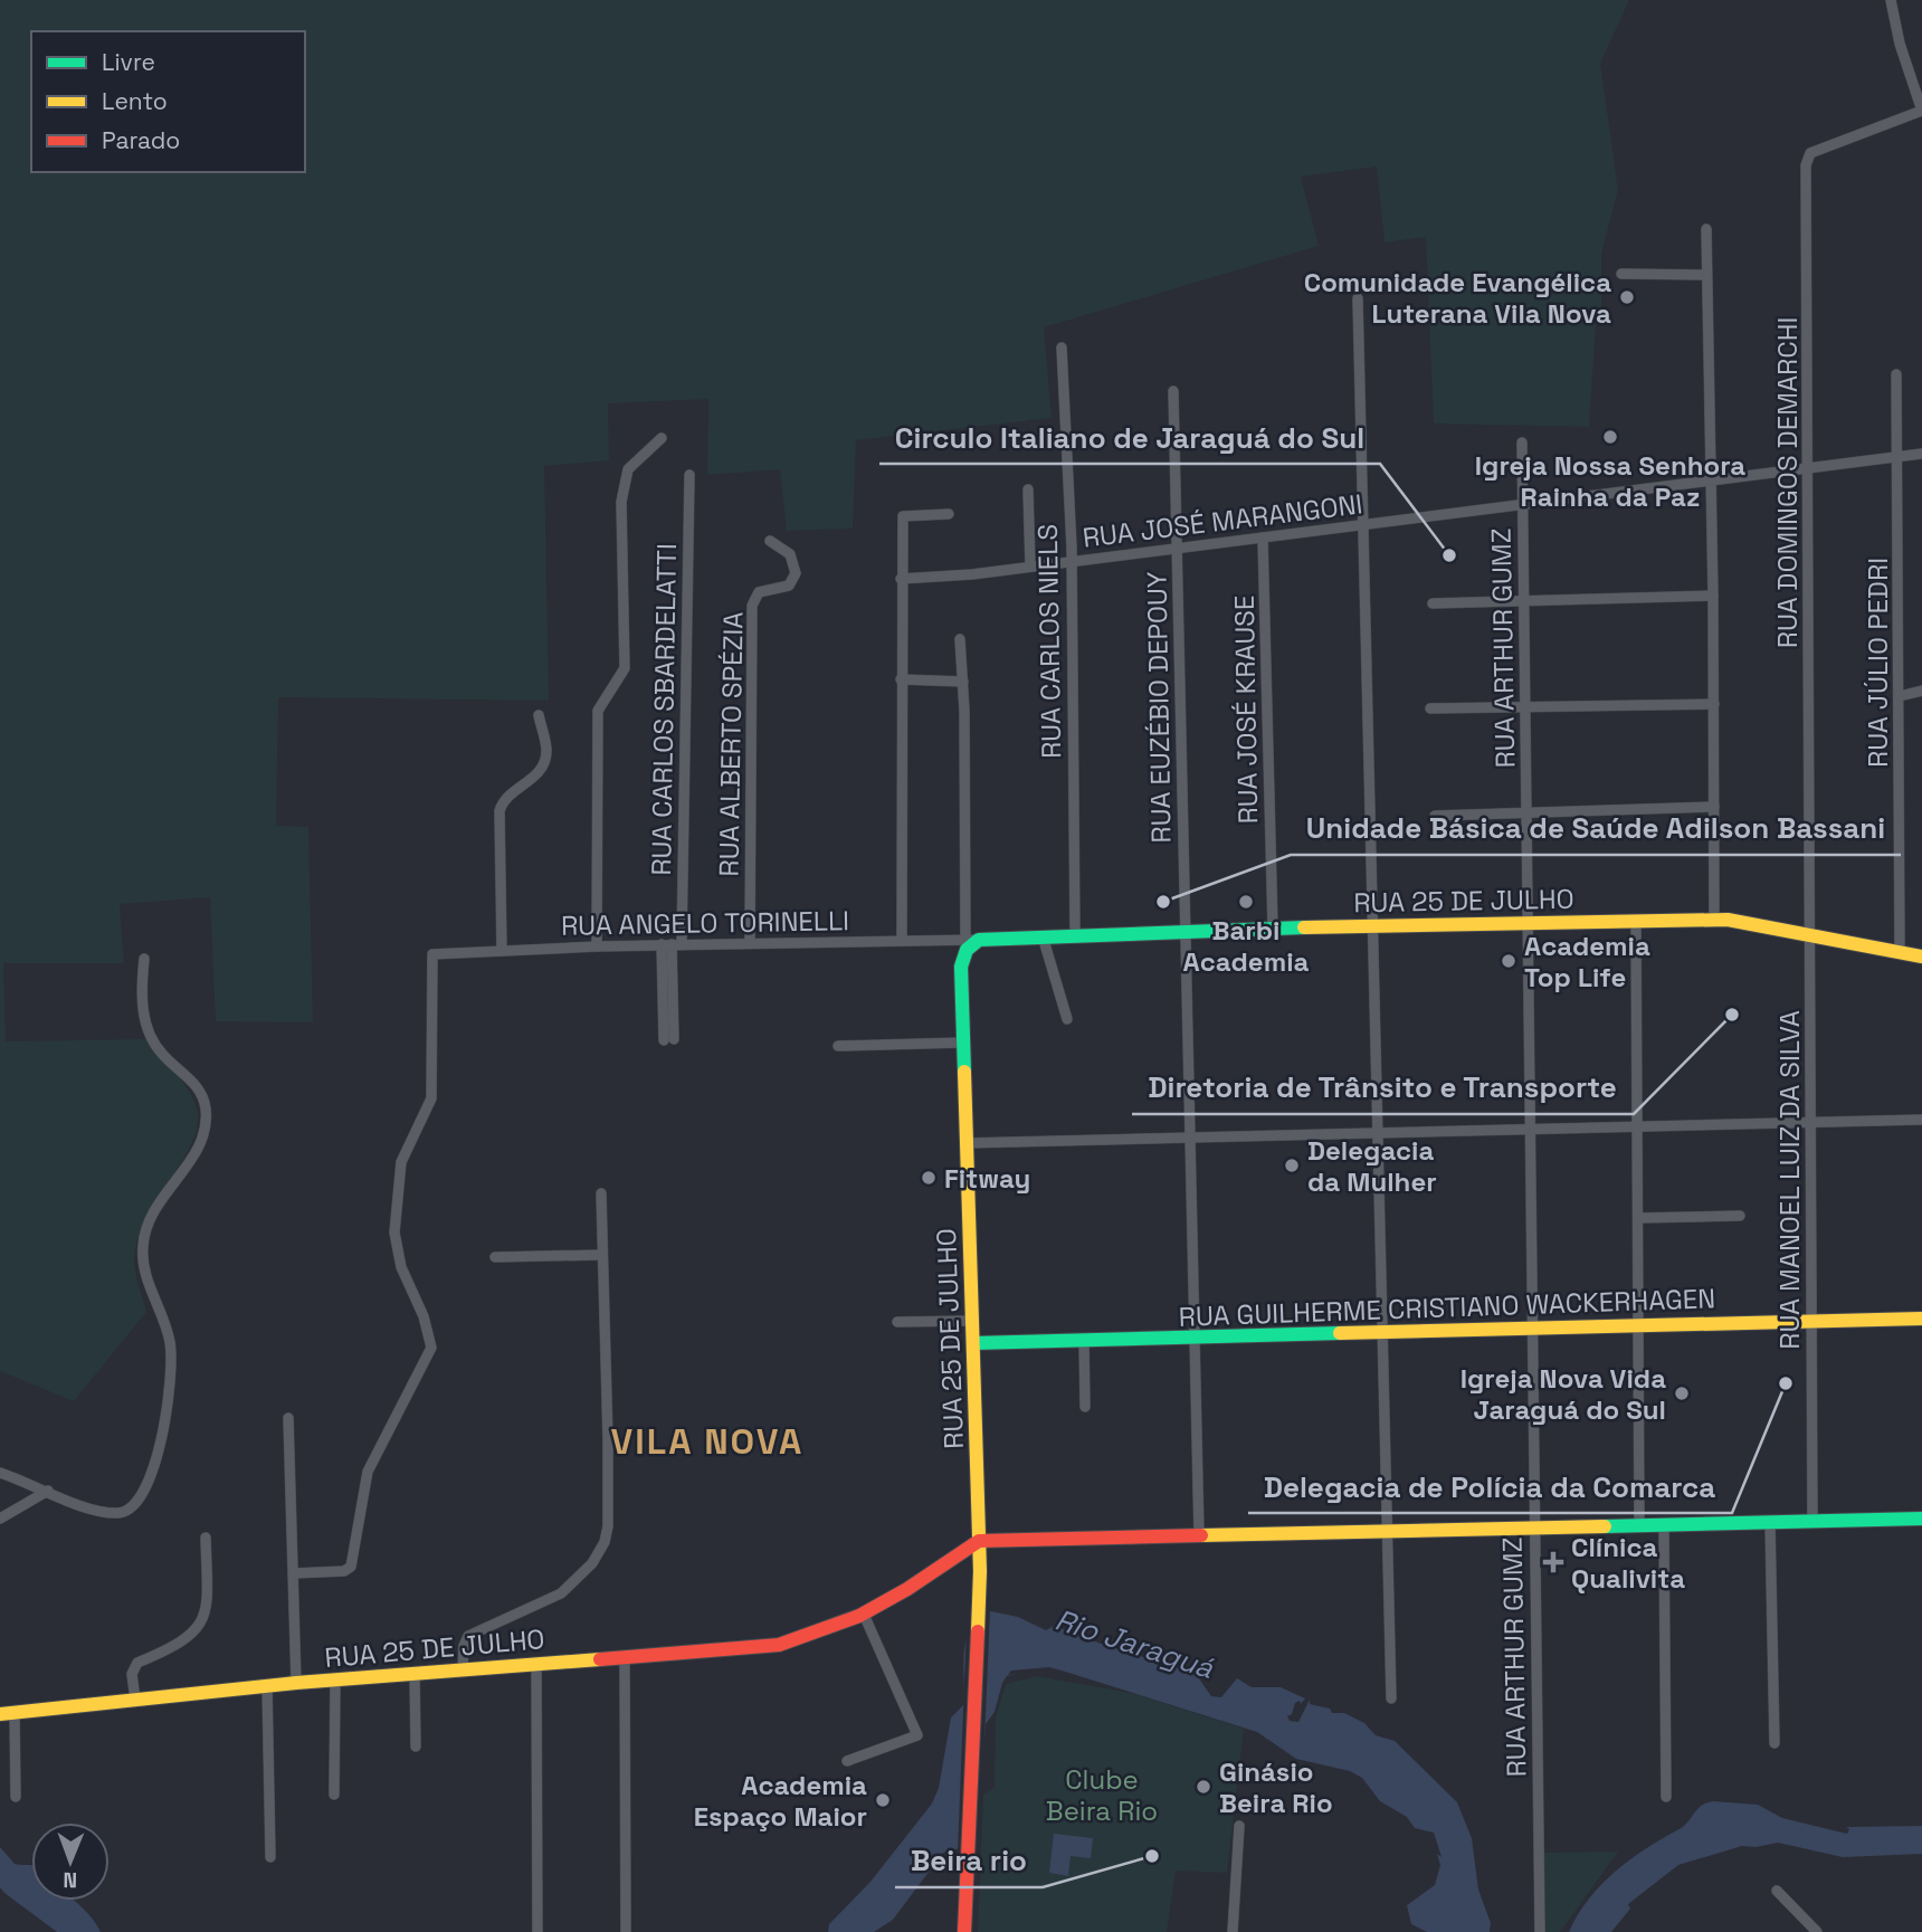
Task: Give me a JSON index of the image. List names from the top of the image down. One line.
{"streets":{"main road":["RUA 25 DE JULHO","RUA GUILHERME CRISTIANO WACKERHAGEN"],"street":["RUA DOMINGOS DEMARCHI","RUA JOSÉ MARANGONI","RUA CARLOS NIELS","RUA ARTHUR GUMZ","RUA JÚLIO PEDRI","RUA EUZÉBIO DEPOUY","RUA CARLOS SBARDELATTI","RUA JOSÉ KRAUSE","RUA ALBERTO SPÉZIA","RUA ANGELO TORINELLI","RUA MANOEL LUIZ DA SILVA"]},"crossings":[["RUA DOMINGOS DEMARCHI","RUA JOSÉ MARANGONI"],["RUA DOMINGOS DEMARCHI","RUA 25 DE JULHO"],["RUA DOMINGOS DEMARCHI","RUA MANOEL LUIZ DA SILVA"],["RUA JOSÉ MARANGONI","RUA CARLOS NIELS"],["RUA JOSÉ MARANGONI","RUA ARTHUR GUMZ"],["RUA JOSÉ MARANGONI","RUA JÚLIO PEDRI"],["RUA JOSÉ MARANGONI","RUA EUZÉBIO DEPOUY"],["RUA JOSÉ MARANGONI","RUA JOSÉ KRAUSE"],["RUA CARLOS NIELS","RUA 25 DE JULHO"],["RUA ARTHUR GUMZ","RUA 25 DE JULHO"],["RUA ARTHUR GUMZ","RUA GUILHERME CRISTIANO WACKERHAGEN"],["RUA JÚLIO PEDRI","RUA 25 DE JULHO"],["RUA EUZÉBIO DEPOUY","RUA 25 DE JULHO"],["RUA EUZÉBIO DEPOUY","RUA GUILHERME CRISTIANO WACKERHAGEN"],["RUA CARLOS SBARDELATTI","RUA ANGELO TORINELLI"],["RUA JOSÉ KRAUSE","RUA 25 DE JULHO"],["RUA ALBERTO SPÉZIA","RUA ANGELO TORINELLI"],["RUA 25 DE JULHO","RUA ANGELO TORINELLI"],["RUA 25 DE JULHO","RUA MANOEL LUIZ DA SILVA"],["RUA 25 DE JULHO","RUA GUILHERME CRISTIANO WACKERHAGEN"],["RUA MANOEL LUIZ DA SILVA","RUA GUILHERME CRISTIANO WACKERHAGEN"]],"districts":["VILA NOVA"],"water":["Rio Jaraguá"],"parks":["Clube Beira Rio"],"places":{"other":["Comunidade Evangélica Luterana Vila Nova","Igreja Nossa Senhora Rainha da Paz","Circulo Italiano de Jaraguá do Sul","Unidade Básica de Saúde Adilson Bassani","Barbi Academia","Academia Top Life","Diretoria de Trânsito e Transporte","Delegacia da Mulher","Fitway","Delegacia de Polícia da Comarca","Igreja Nova Vida Jaraguá do Sul","Ginásio Beira Rio","Academia Espaço Maior","Beira rio"],"health":["Clínica Qualivita"]},"legend":["Livre","Lento","Parado"],"north":"bottom"}
